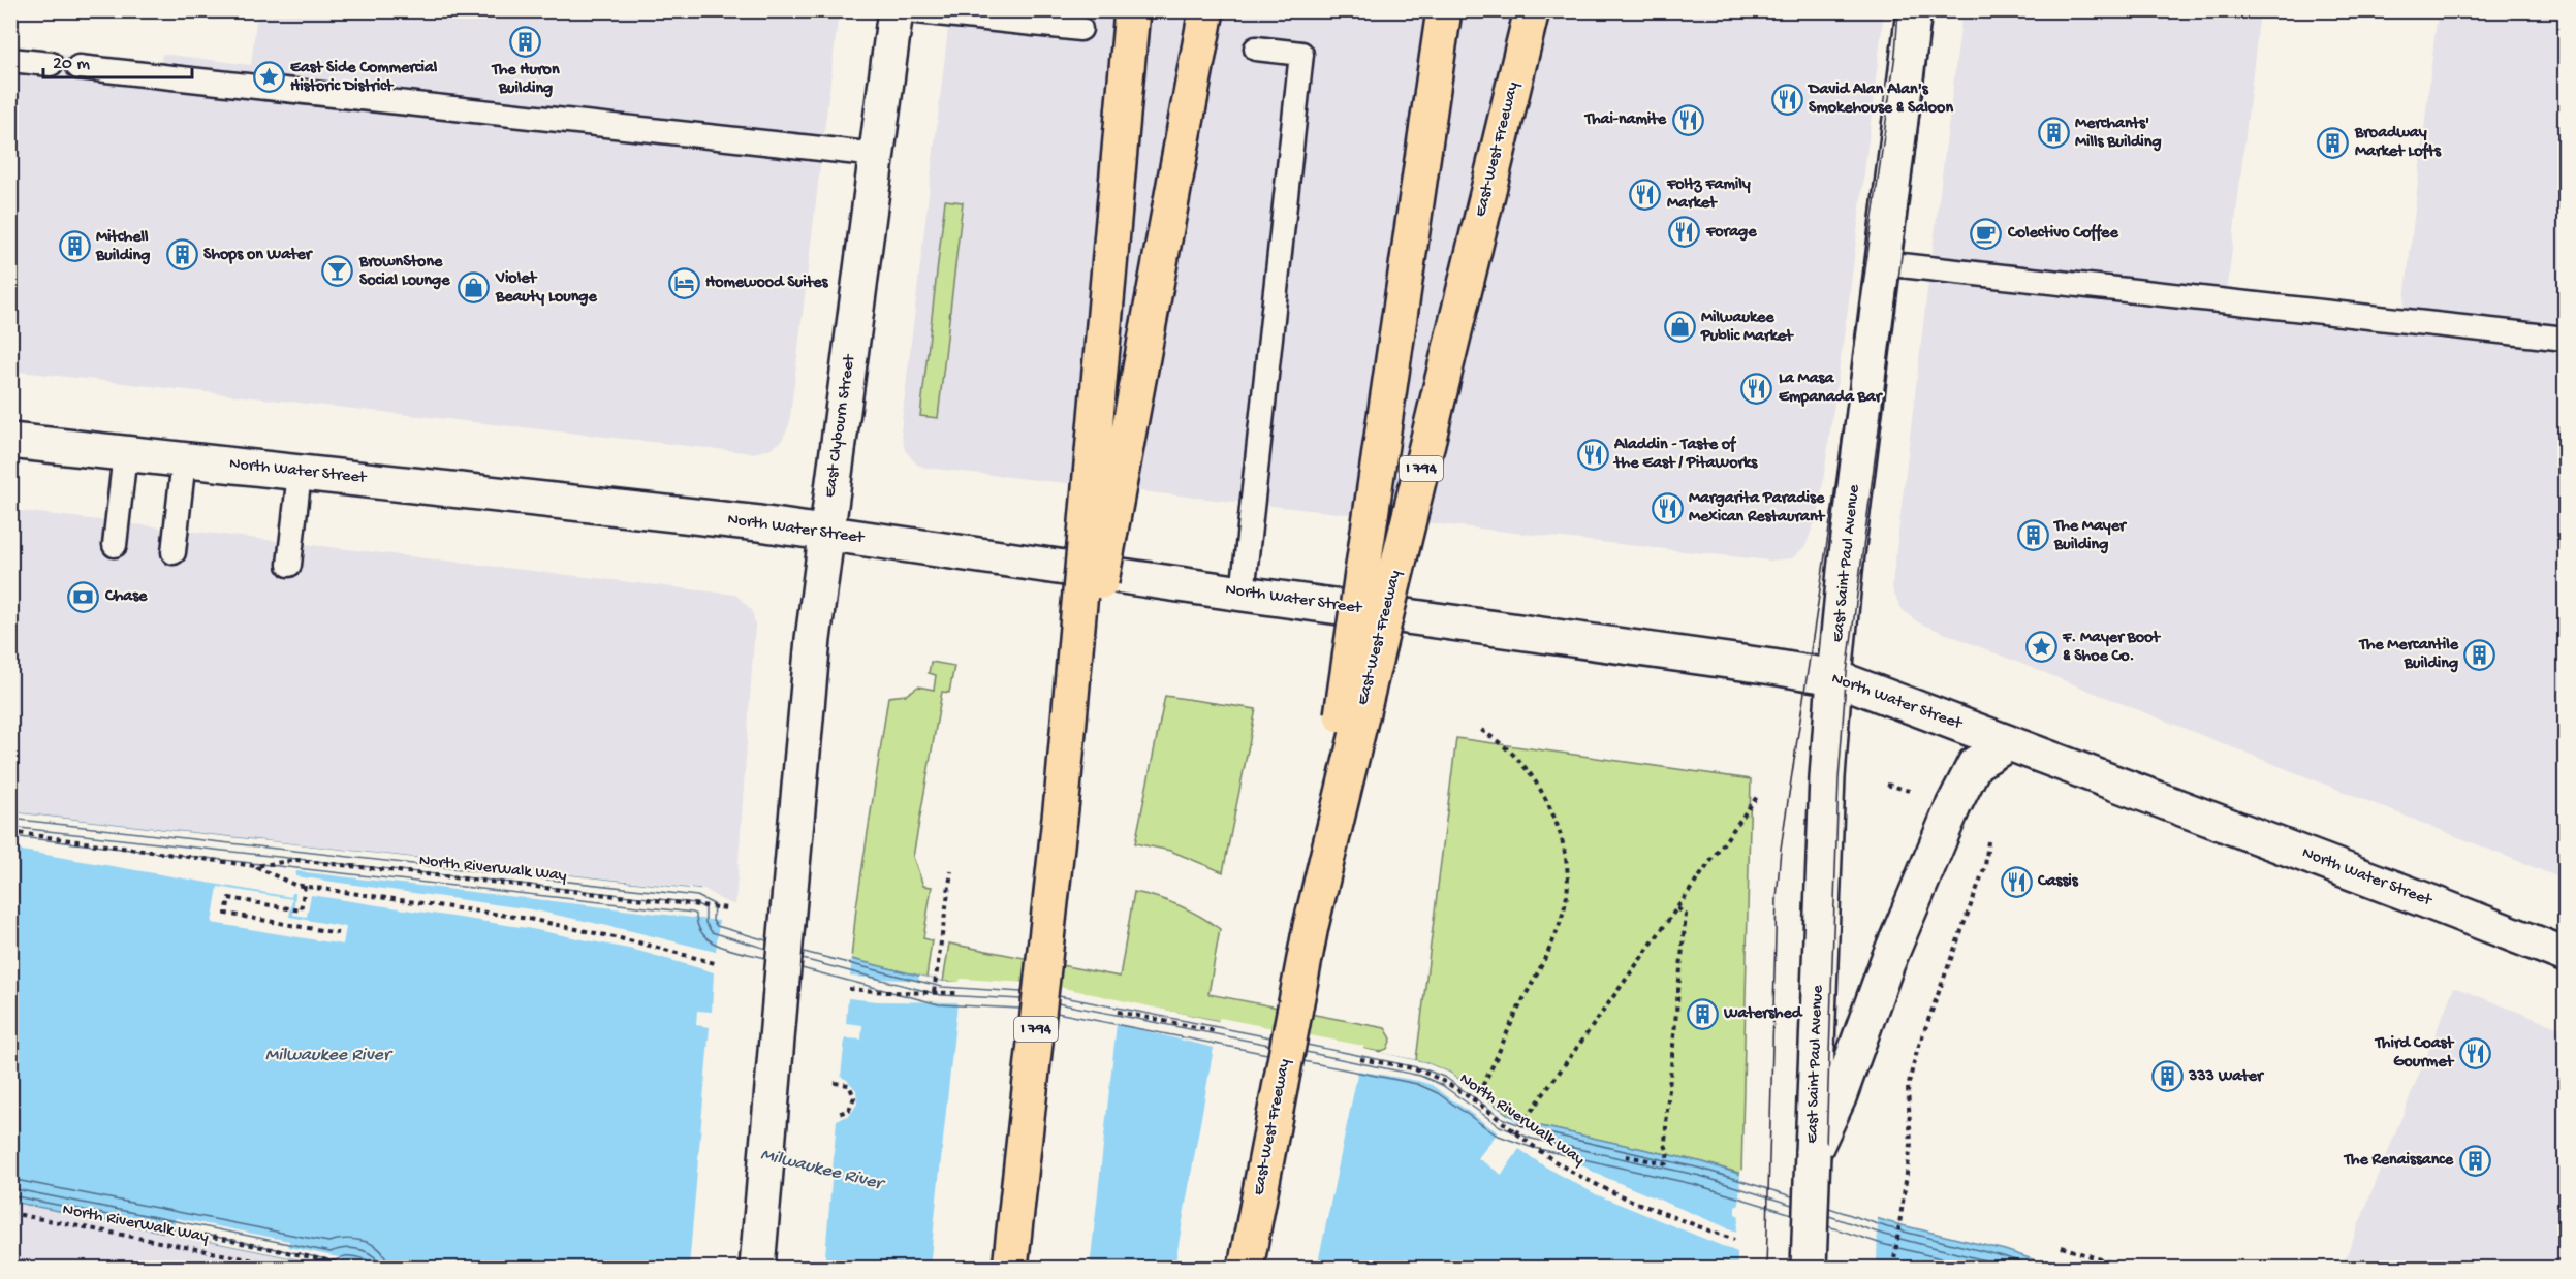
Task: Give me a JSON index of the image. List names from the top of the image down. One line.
{"streets":{"highway":["East-West Freeway","I 794"],"main road":["East Clybourn Street","North Water Street","East Saint Paul Avenue"],"path":["North RiverWalk Way"]},"crossings":[["East Clybourn Street","North Water Street"],["North Water Street","East Saint Paul Avenue"]],"water":["Milwaukee River"],"places":{"building":["The Huron Building","Merchants' Mills Building","Broadway Market Lofts","Mitchell Building","Shops on Water","The Mayer Building","The Mercantile Building","Watershed","333 Water","The Renaissance"],"place":["East Side Commercial Historic District","F. Mayer Boot & Shoe Co."],"restaurant":["David Alan Alan's Smokehouse & Saloon","Thai-namite","Foltz Family Market","Forage","La Masa Empanada Bar","Aladdin - Taste of the East / PitaWorks","Margarita Paradise Mexican Restaurant","Cassis","Third Coast Gourmet"],"cafe":["Colectivo Coffee"],"bar":["BrownStone Social Lounge"],"hotel":["Homewood Suites"],"shop":["Violet Beauty Lounge","Milwaukee Public Market"],"bank":["Chase"]},"scale_bar":"20 m"}
